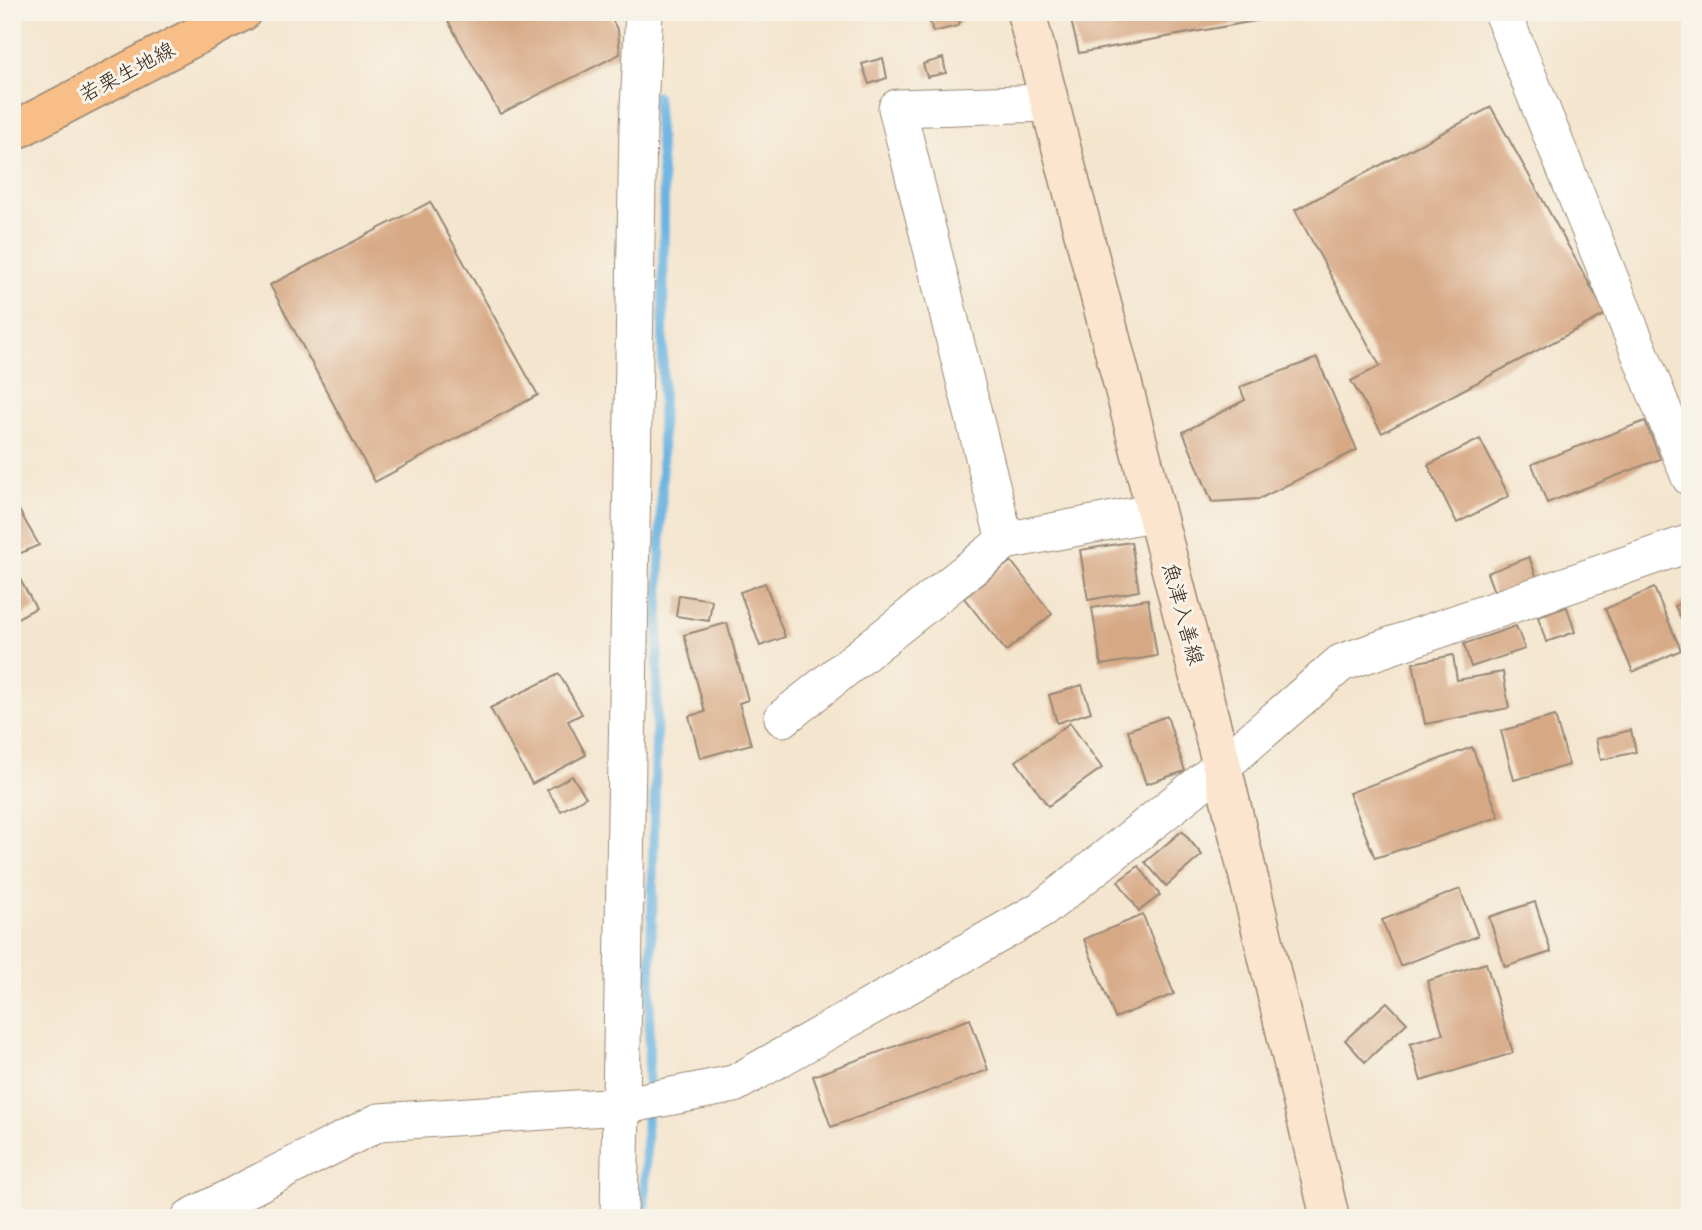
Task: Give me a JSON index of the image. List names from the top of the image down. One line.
{"streets":{"main road":["若栗生地線","魚津入善線"]}}
